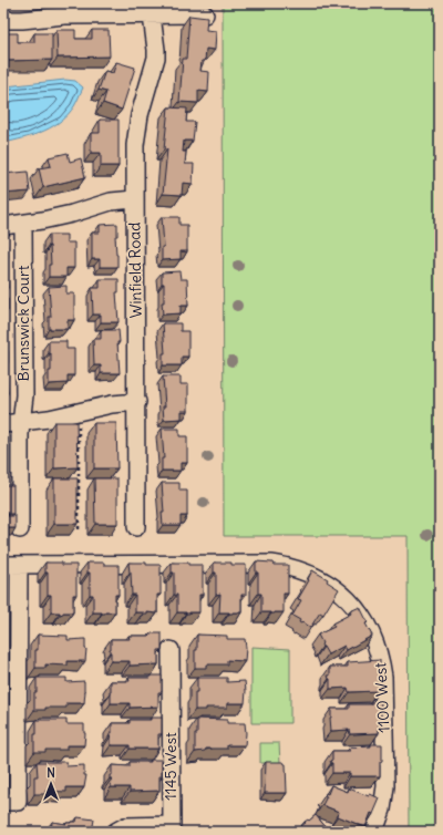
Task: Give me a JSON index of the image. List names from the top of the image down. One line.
{"streets":{"street":["Winfield Road","Brunswick Court","1100 West","1145 West"]},"north":"top"}
